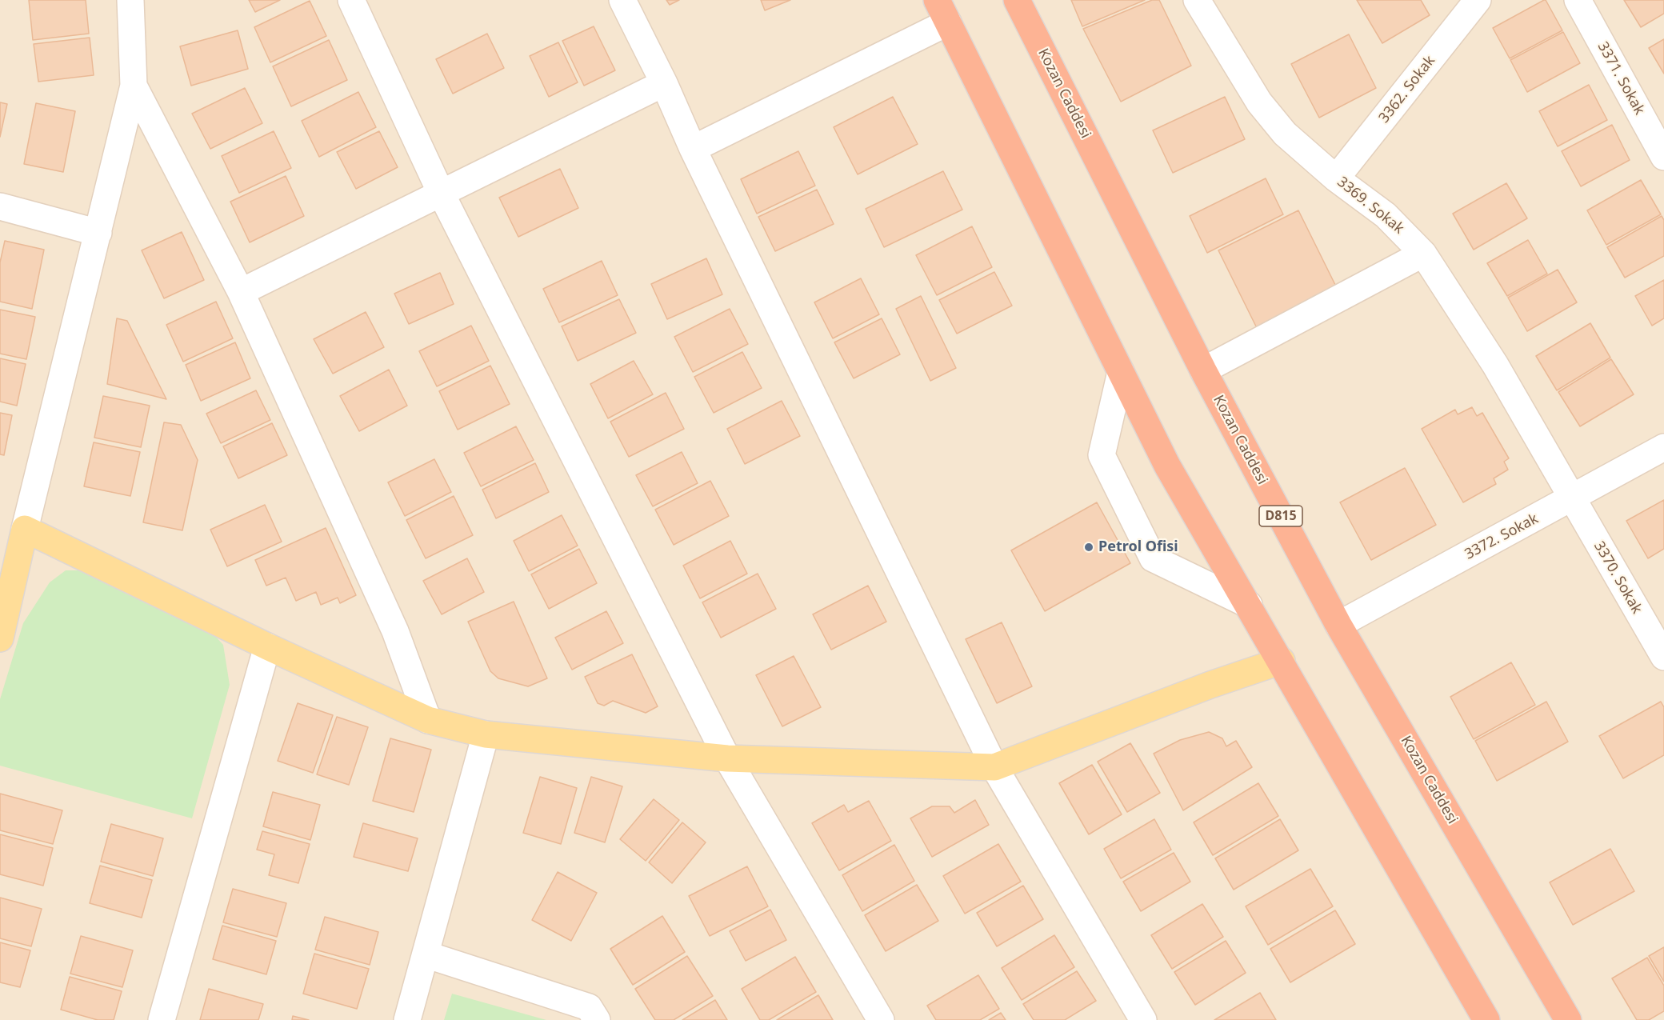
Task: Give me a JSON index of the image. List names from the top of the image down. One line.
{"streets":{"highway":["Kozan Caddesi","D815"],"street":["3371. Sokak","3362. Sokak","3369. Sokak","3372. Sokak","3370. Sokak"]},"crossings":[["3362. Sokak","3369. Sokak"],["Kozan Caddesi","3372. Sokak"],["3369. Sokak","3372. Sokak"],["3369. Sokak","3370. Sokak"],["3372. Sokak","3370. Sokak"]],"places":["Petrol Ofisi"]}
